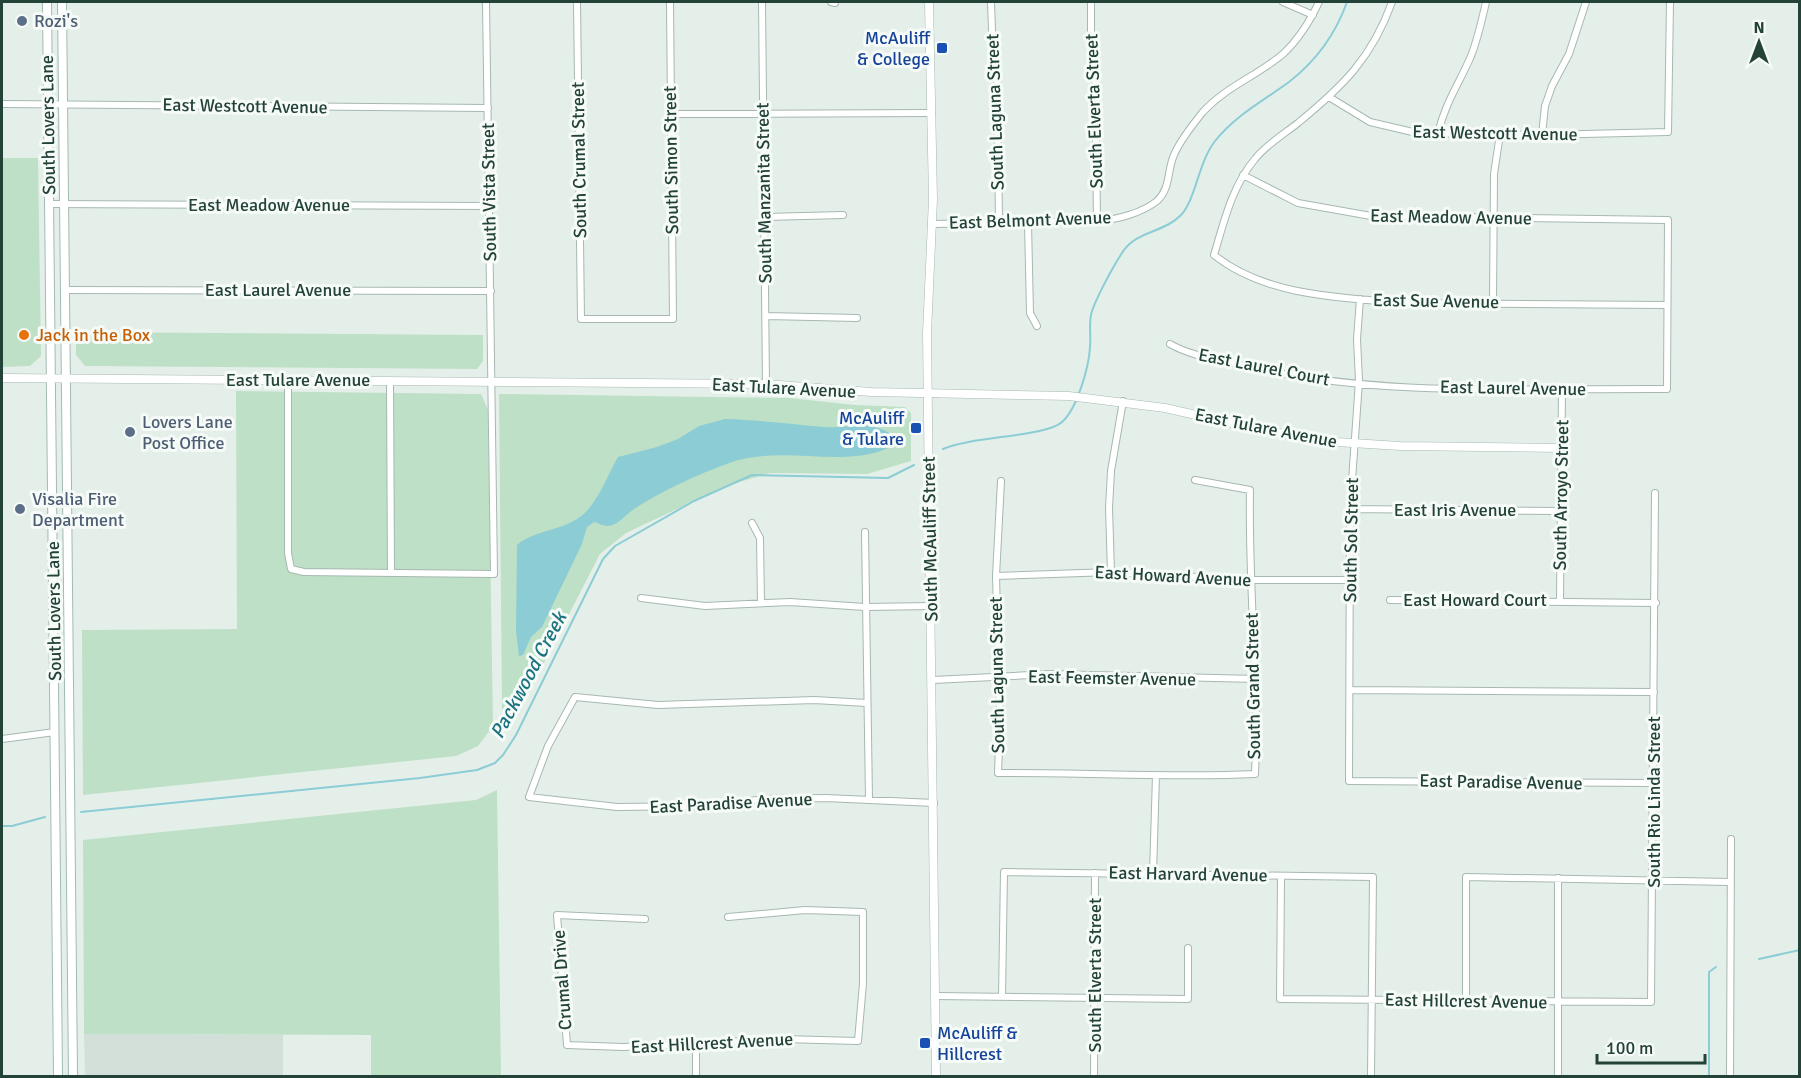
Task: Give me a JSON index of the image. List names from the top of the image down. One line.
{"streets":{"main road":["South Lovers Lane"],"street":["East Westcott Avenue","South Elverta Street","South Laguna Street","South Crumal Street","South Simon Street","South Vista Street","South Manzanita Street","East Meadow Avenue","East Belmont Avenue","East Laurel Avenue","East Sue Avenue","East Laurel Court","East Tulare Avenue","South Arroyo Street","East Iris Avenue","South McAuliff Street","South Sol Street","East Howard Avenue","East Howard Court","East Feemster Avenue","South Grand Street","East Paradise Avenue","South Rio Linda Street","East Harvard Avenue","Crumal Drive","East Hillcrest Avenue"]},"crossings":[["East Westcott Avenue","South Lovers Lane"],["East Westcott Avenue","South Vista Street"],["South Elverta Street","East Belmont Avenue"],["South Elverta Street","East Harvard Avenue"],["South Laguna Street","East Belmont Avenue"],["South Laguna Street","East Howard Avenue"],["South Laguna Street","East Feemster Avenue"],["South Laguna Street","South Grand Street"],["South Lovers Lane","East Meadow Avenue"],["South Lovers Lane","East Laurel Avenue"],["South Lovers Lane","East Tulare Avenue"],["South Crumal Street","South Simon Street"],["South Vista Street","East Meadow Avenue"],["South Vista Street","East Laurel Avenue"],["South Vista Street","East Tulare Avenue"],["South Manzanita Street","East Tulare Avenue"],["East Meadow Avenue","East Laurel Avenue"],["East Meadow Avenue","East Sue Avenue"],["East Belmont Avenue","South McAuliff Street"],["East Laurel Avenue","East Sue Avenue"],["East Laurel Avenue","East Laurel Court"],["East Laurel Avenue","South Arroyo Street"],["East Laurel Avenue","South Sol Street"],["East Sue Avenue","South Sol Street"],["East Laurel Court","South Sol Street"],["East Tulare Avenue","South Arroyo Street"],["East Tulare Avenue","South McAuliff Street"],["East Tulare Avenue","South Sol Street"],["South Arroyo Street","East Iris Avenue"],["South Arroyo Street","East Howard Court"],["East Iris Avenue","South Sol Street"],["South McAuliff Street","East Feemster Avenue"],["South McAuliff Street","East Paradise Avenue"],["South Sol Street","East Howard Avenue"],["South Sol Street","East Paradise Avenue"],["East Howard Avenue","South Grand Street"],["East Feemster Avenue","South Grand Street"],["East Paradise Avenue","South Rio Linda Street"],["South Rio Linda Street","East Hillcrest Avenue"],["East Harvard Avenue","East Hillcrest Avenue"],["Crumal Drive","East Hillcrest Avenue"]],"water":["Packwood Creek"],"places":{"other":["Rozi's","Jack in the Box","Lovers Lane Post Office","Visalia Fire Department"],"transit":["McAuliff & College","McAuliff & Tulare","McAuliff & Hillcrest"]},"scale_bar":"100 m","north":"top"}
